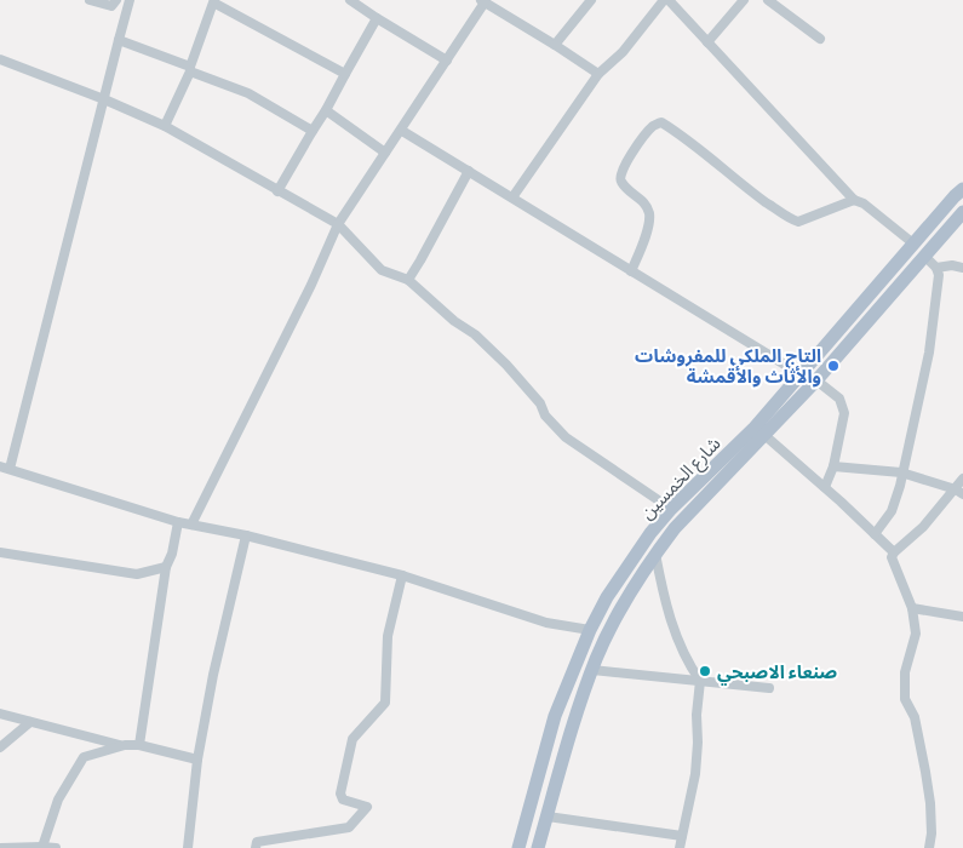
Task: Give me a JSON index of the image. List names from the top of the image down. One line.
{"streets":{"main road":["شارع الخمسين"]},"places":["التاج الملكي للمفروشات والأثاث والأقمشة","صنعاء الاصبحي"]}
